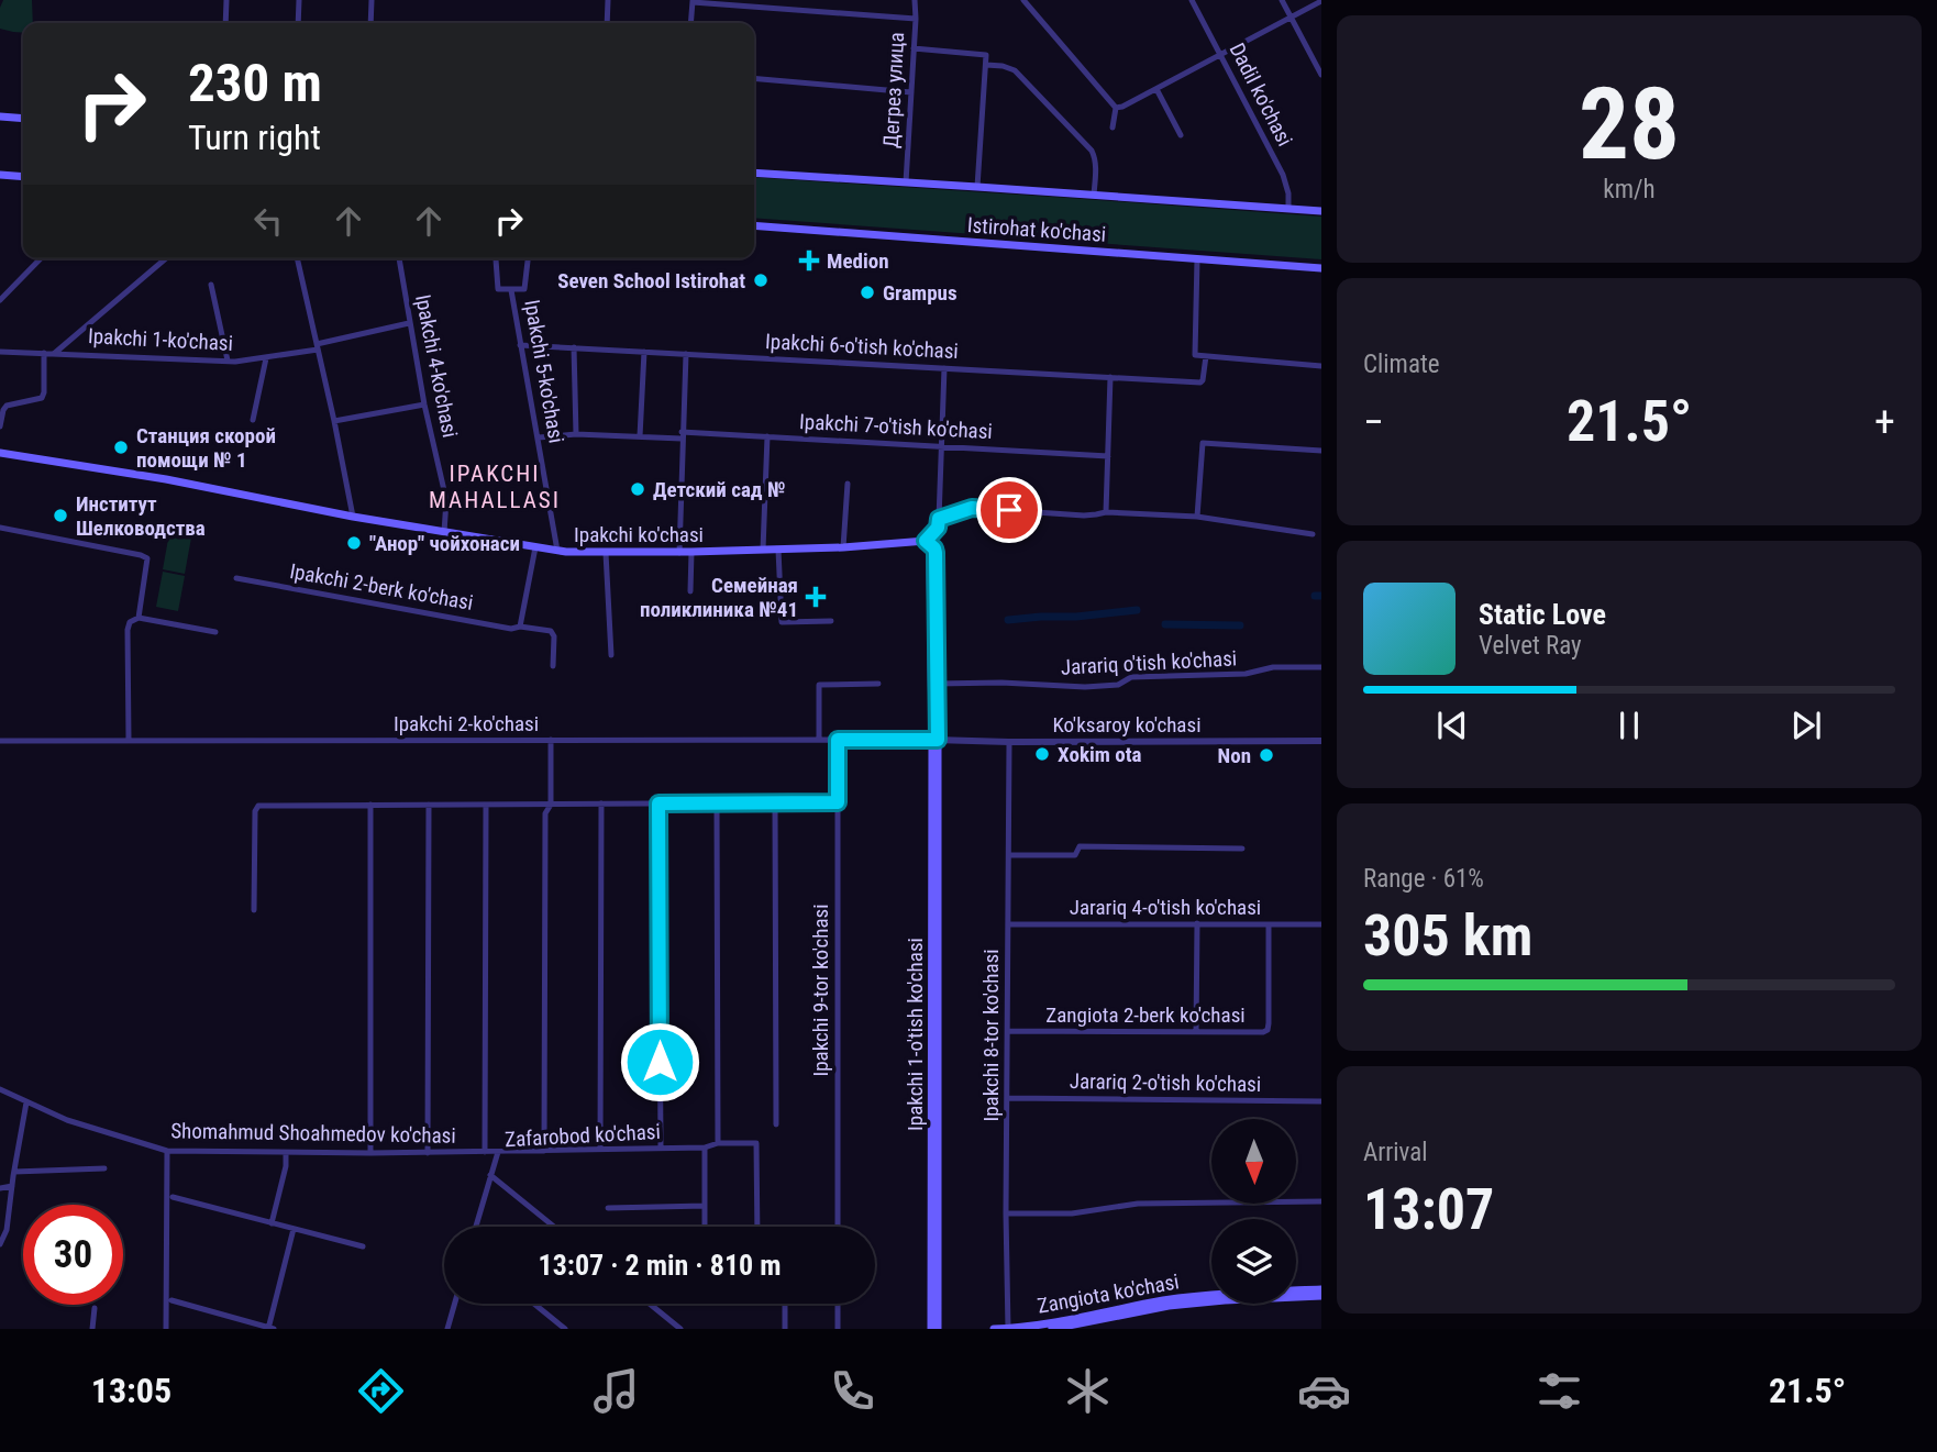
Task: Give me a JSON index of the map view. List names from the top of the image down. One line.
{"streets":{"main road":["Istirohat ko'chasi","Ipakchi ko'chasi","Ipakchi 1-o'tish ko'chasi","Zangiota ko'chasi"],"street":["Дегрез улица","Dadil ko'chasi","Ipakchi 1-ko'chasi","Ipakchi 6-o'tish ko'chasi","Ipakchi 4-ko'chasi","Ipakchi 5-ko'chasi","Ipakchi 7-o'tish ko'chasi","Ipakchi 2-berk ko'chasi","Jarariq o'tish ko'chasi","Ipakchi 2-ko'chasi","Ko'ksaroy ko'chasi","Jarariq 4-o'tish ko'chasi","Ipakchi 9-tor ko'chasi","Zangiota 2-berk ko'chasi","Ipakchi 8-tor ko'chasi","Jarariq 2-o'tish ko'chasi","Shomahmud Shoahmedov ko'chasi","Zafarobod ko'chasi"]},"crossings":[["Дегрез улица","Istirohat ko'chasi"],["Dadil ko'chasi","Istirohat ko'chasi"],["Ipakchi 1-ko'chasi","Ipakchi 4-ko'chasi"],["Ipakchi 6-o'tish ko'chasi","Ipakchi 5-ko'chasi"],["Ipakchi 4-ko'chasi","Ipakchi ko'chasi"],["Ipakchi 5-ko'chasi","Ipakchi 7-o'tish ko'chasi"],["Ipakchi 5-ko'chasi","Ipakchi ko'chasi"],["Ipakchi 2-ko'chasi","Ko'ksaroy ko'chasi"],["Ipakchi 2-ko'chasi","Ipakchi 9-tor ko'chasi"],["Ipakchi 2-ko'chasi","Ipakchi 1-o'tish ko'chasi"],["Ko'ksaroy ko'chasi","Ipakchi 1-o'tish ko'chasi"],["Ko'ksaroy ko'chasi","Ipakchi 8-tor ko'chasi"],["Jarariq 4-o'tish ko'chasi","Zangiota 2-berk ko'chasi"],["Jarariq 4-o'tish ko'chasi","Ipakchi 8-tor ko'chasi"],["Zangiota 2-berk ko'chasi","Ipakchi 8-tor ko'chasi"],["Ipakchi 8-tor ko'chasi","Jarariq 2-o'tish ko'chasi"],["Ipakchi 8-tor ko'chasi","Zangiota ko'chasi"],["Shomahmud Shoahmedov ko'chasi","Zafarobod ko'chasi"]],"districts":["IPAKCHI MAHALLASI"],"places":{"health":["Medion","Семейная поликлиника №41"],"other":["Seven School Istirohat","Grampus","Станция скорой помощи № 1","Детский сад №","Институт Шелководства","\"Анор\" чойхонаси","Xokim ota","Non"]},"north":"bottom","page":{"tile":[["28","km/h"],"Climate",["Range · 61%","305 km"],["Arrival","13:07"]],"turn":["230 m","Turn right"],"heat":["−","21.5°","+"],"song":["Static Love","Velvet Ray"],"limit":"30","trip":"13:07 · 2 min · 810 m","tabs":["13:05","21.5°"]}}
